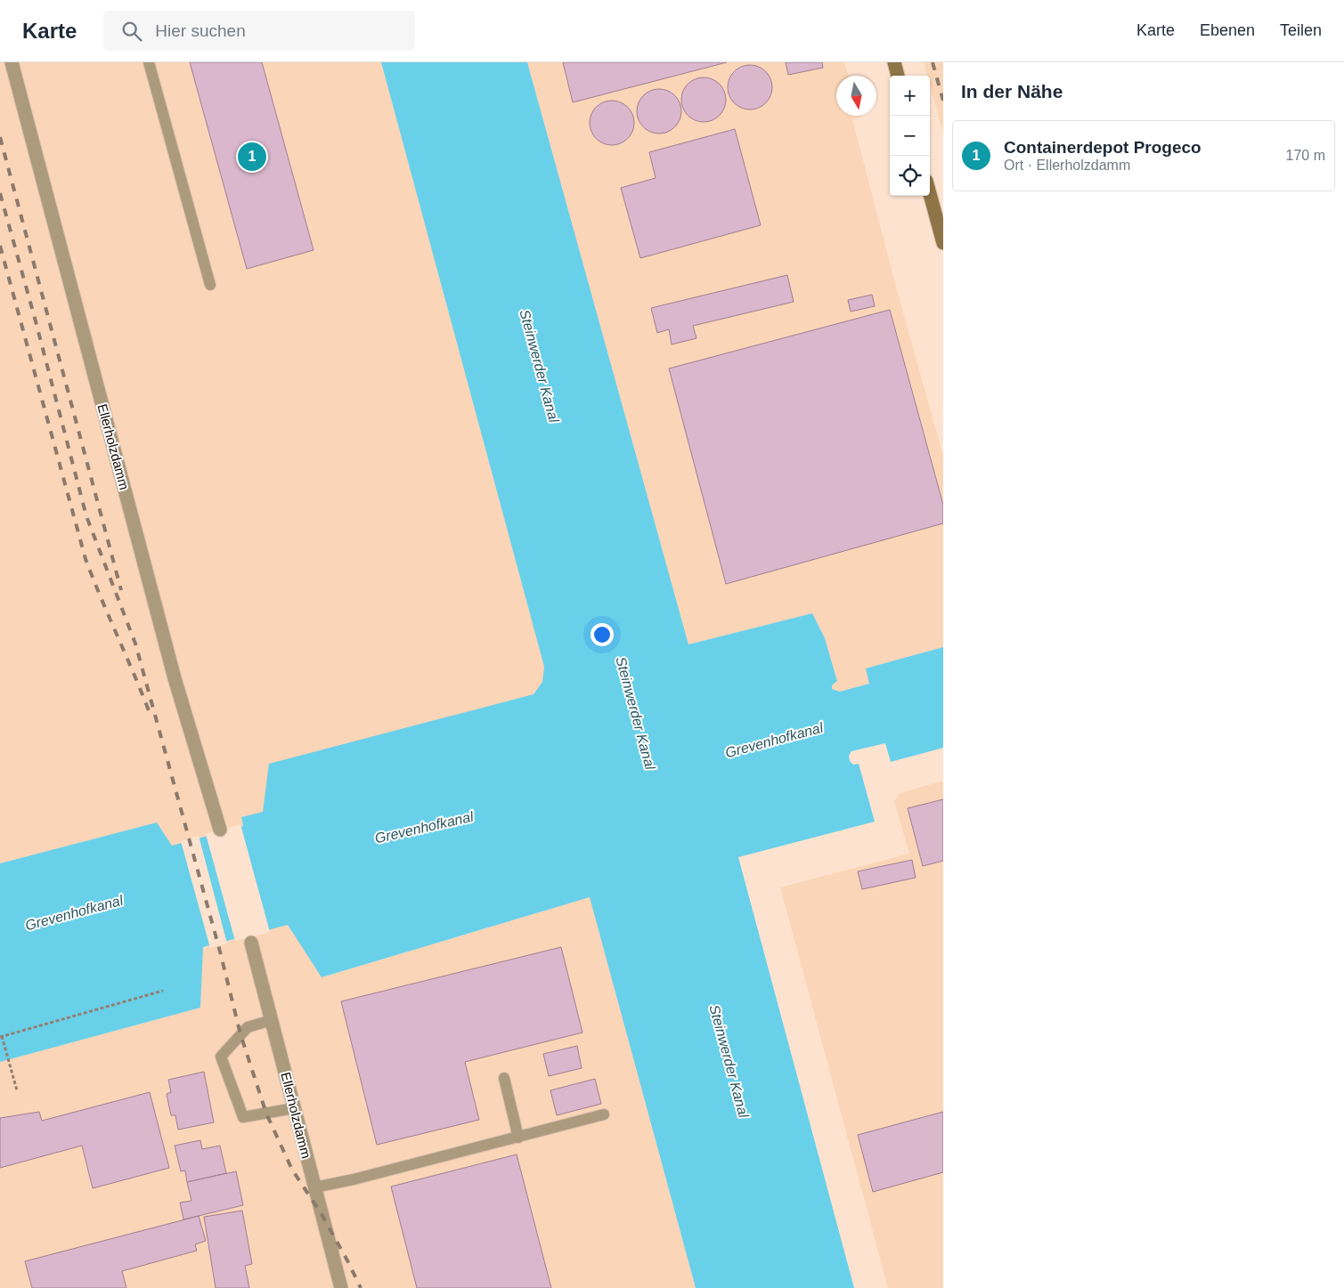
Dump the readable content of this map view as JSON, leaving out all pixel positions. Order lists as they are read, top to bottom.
{
  "streets": {
    "street": ["Ellerholzdamm"]
  },
  "water": ["Steinwerder Kanal", "Grevenhofkanal"],
  "north": "bottom",
  "page": {
    "header": "Karte",
    "search": "Hier suchen",
    "nav": ["Karte", "Ebenen", "Teilen"],
    "heading": "In der Nähe",
    "map_buttons": ["+", "−"],
    "list": [
      {
        "mark": "1",
        "name": "Containerdepot Progeco",
        "note": "Ort · Ellerholzdamm",
        "value": "170 m"
      }
    ],
    "pins": "1"
  }
}
